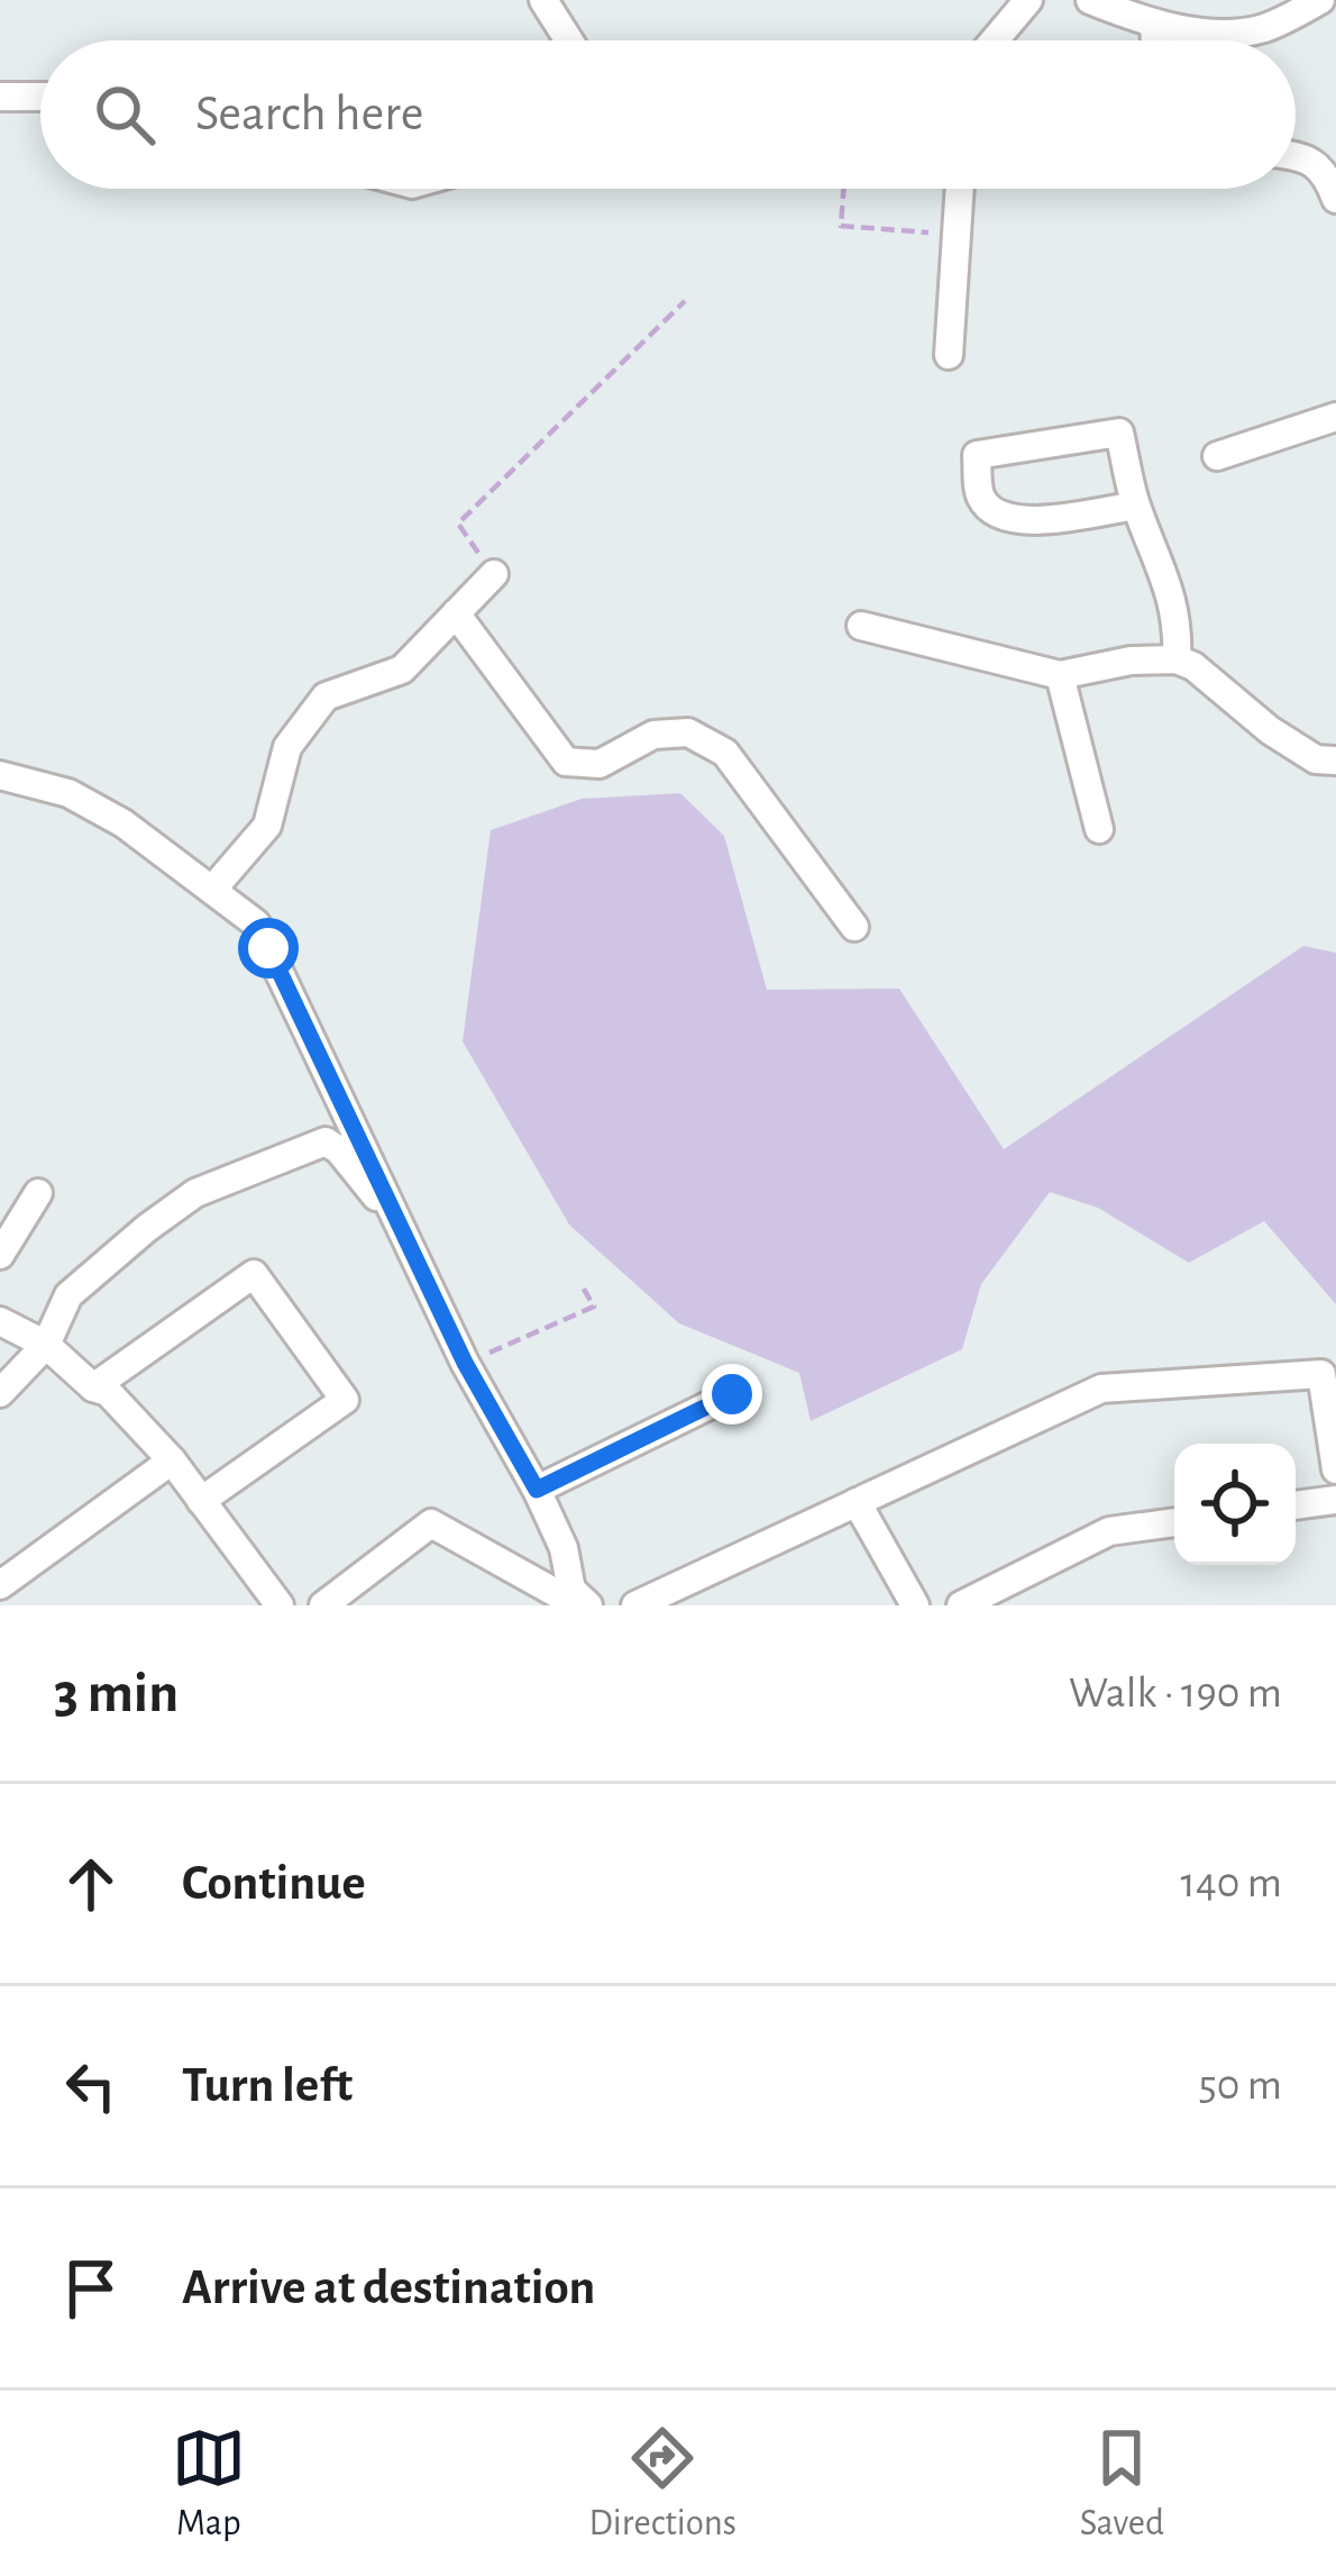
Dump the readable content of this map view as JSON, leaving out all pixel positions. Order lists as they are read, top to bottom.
{
  "page": {
    "search": "Search here",
    "heading": ["3 min", "Walk · 190 m"],
    "list": [
      ["Continue", "140 m"],
      ["Turn left", "50 m"],
      "Arrive at destination"
    ],
    "nav": ["Map", "Directions", "Saved"]
  }
}
